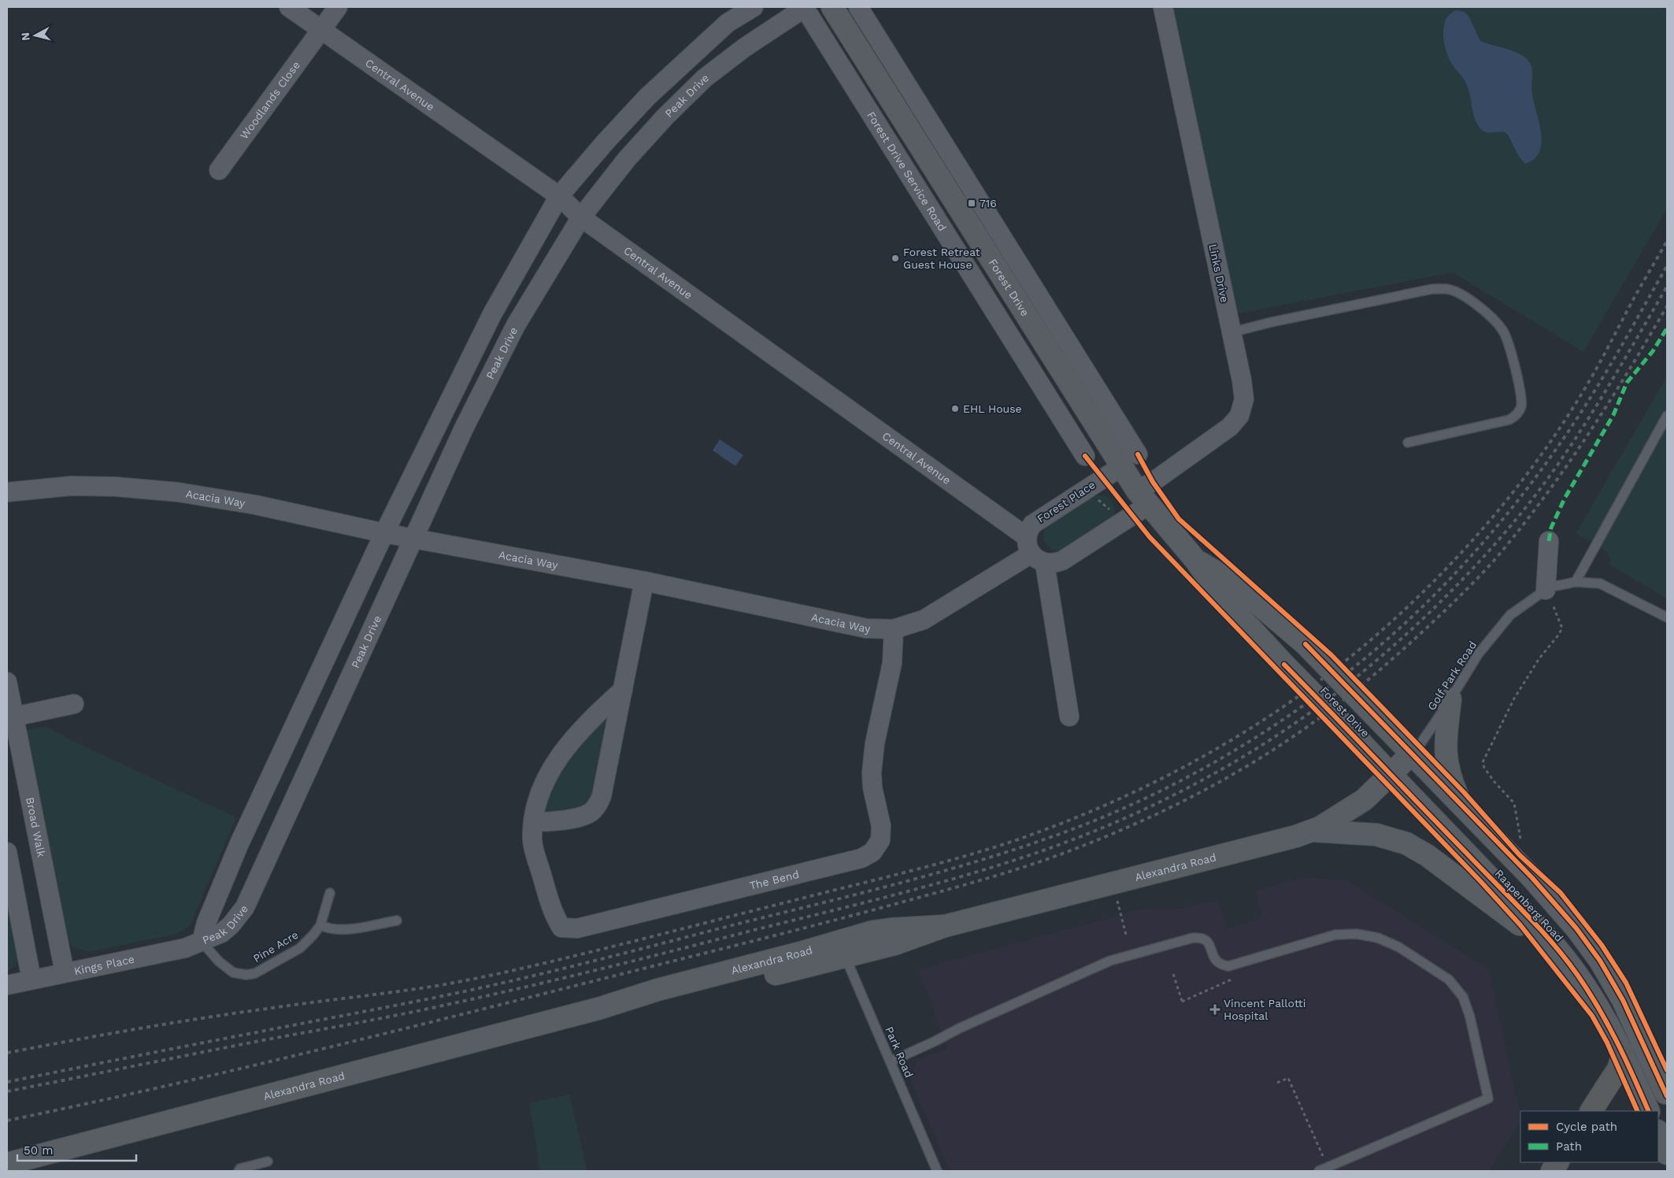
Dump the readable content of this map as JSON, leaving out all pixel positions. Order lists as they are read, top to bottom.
{
  "streets": {
    "main road": ["Forest Drive", "Alexandra Road", "Raapenberg Road"],
    "street": [
      "Central Avenue",
      "Peak Drive",
      "Woodlands Close",
      "Forest Drive Service Road",
      "Links Drive",
      "Acacia Way",
      "Forest Place",
      "Broad Walk",
      "The Bend",
      "Kings Place"
    ],
    "lane": ["Golf Park Road", "Pine Acre", "Park Road"]
  },
  "crossings": [
    ["Central Avenue", "Peak Drive"],
    ["Central Avenue", "Woodlands Close"],
    ["Central Avenue", "Acacia Way"],
    ["Central Avenue", "Forest Place"],
    ["Peak Drive", "Forest Drive Service Road"],
    ["Peak Drive", "Acacia Way"],
    ["Peak Drive", "Pine Acre"],
    ["Peak Drive", "Kings Place"],
    ["Links Drive", "Forest Drive"],
    ["Forest Drive", "Forest Place"],
    ["Forest Drive", "Golf Park Road"],
    ["Forest Drive", "Alexandra Road"],
    ["Forest Drive", "Raapenberg Road"],
    ["Acacia Way", "Forest Place"],
    ["Acacia Way", "The Bend"],
    ["Golf Park Road", "Alexandra Road"],
    ["Golf Park Road", "Raapenberg Road"],
    ["Broad Walk", "Kings Place"],
    ["Alexandra Road", "Raapenberg Road"],
    ["Alexandra Road", "Park Road"],
    ["Pine Acre", "Kings Place"]
  ],
  "places": {
    "transit": ["716"],
    "other": ["Forest Retreat Guest House", "EHL House"],
    "health": ["Vincent Pallotti Hospital"]
  },
  "legend": ["Cycle path", "Path"],
  "scale_bar": "50 m",
  "north": "left"
}
